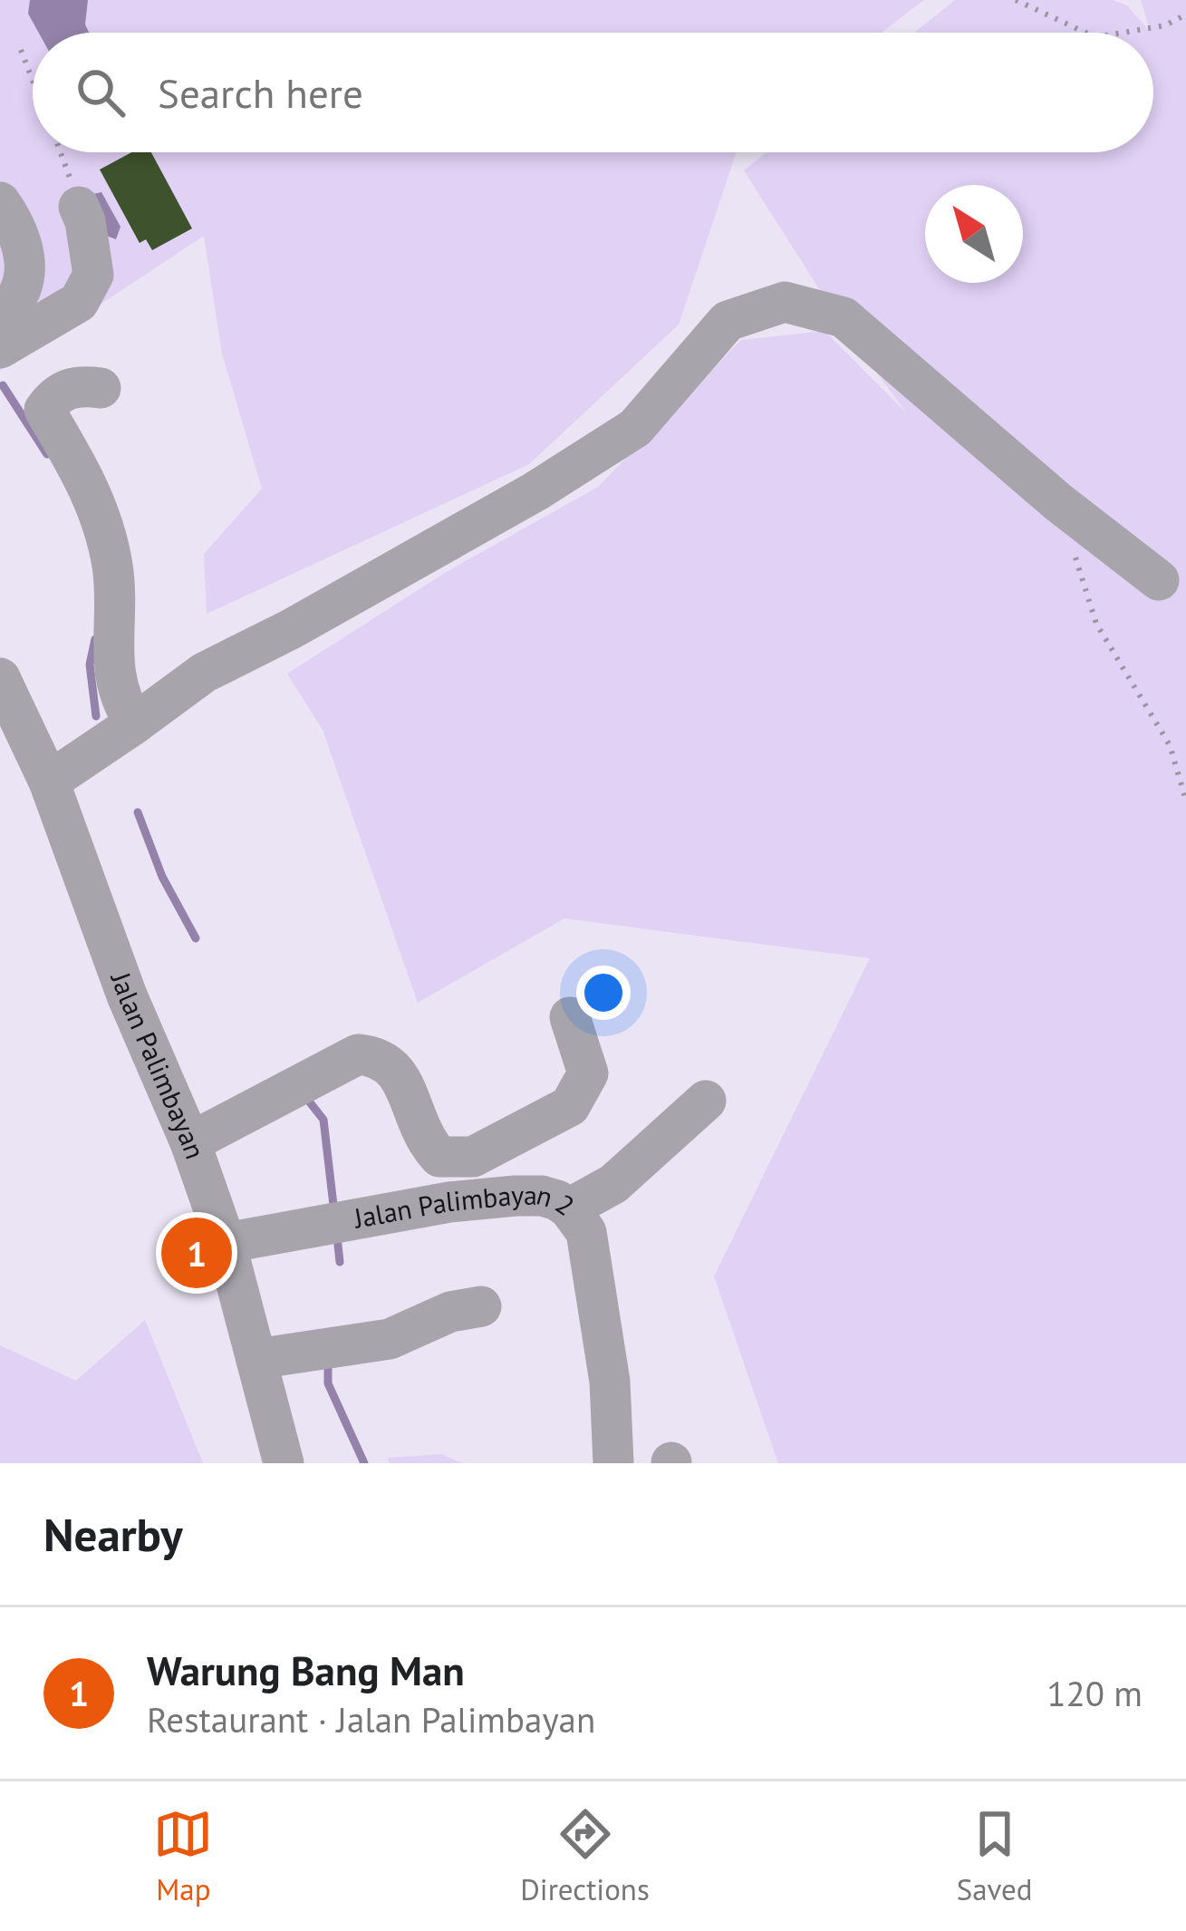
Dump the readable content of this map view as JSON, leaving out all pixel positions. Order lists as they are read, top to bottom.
{
  "streets": {
    "street": ["Jalan Palimbayan", "Jalan Palimbayan 2"]
  },
  "crossings": [
    ["Jalan Palimbayan", "Jalan Palimbayan 2"]
  ],
  "north": "top left",
  "page": {
    "search": "Search here",
    "pins": "1",
    "heading": "Nearby",
    "list": [
      {
        "mark": "1",
        "name": "Warung Bang Man",
        "note": "Restaurant · Jalan Palimbayan",
        "value": "120 m"
      }
    ],
    "nav": ["Map", "Directions", "Saved"]
  }
}
